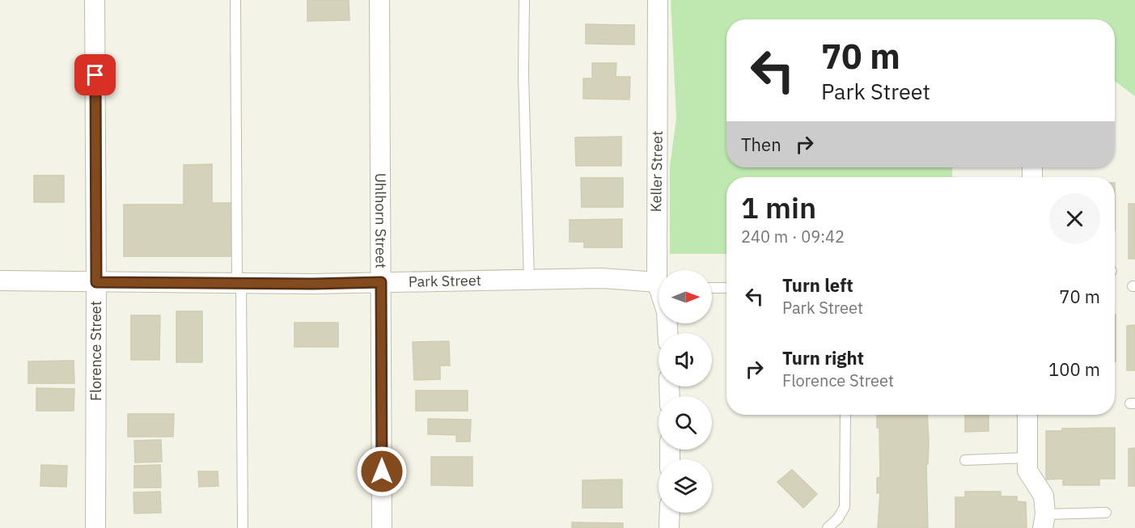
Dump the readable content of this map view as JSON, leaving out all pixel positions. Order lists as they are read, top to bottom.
{
  "streets": {
    "street": [
      "Keller Street",
      "Uhlhorn Street",
      "Park Street",
      "Florence Street"
    ]
  },
  "crossings": [
    ["Uhlhorn Street", "Park Street"],
    ["Park Street", "Florence Street"]
  ],
  "north": "right",
  "page": {
    "turn": ["70 m", "Park Street"],
    "then": "Then",
    "heading": ["1 min", "240 m · 09:42"],
    "list": [
      {
        "name": "Turn left",
        "note": "Park Street",
        "value": "70 m"
      },
      {
        "name": "Turn right",
        "note": "Florence Street",
        "value": "100 m"
      }
    ]
  }
}
